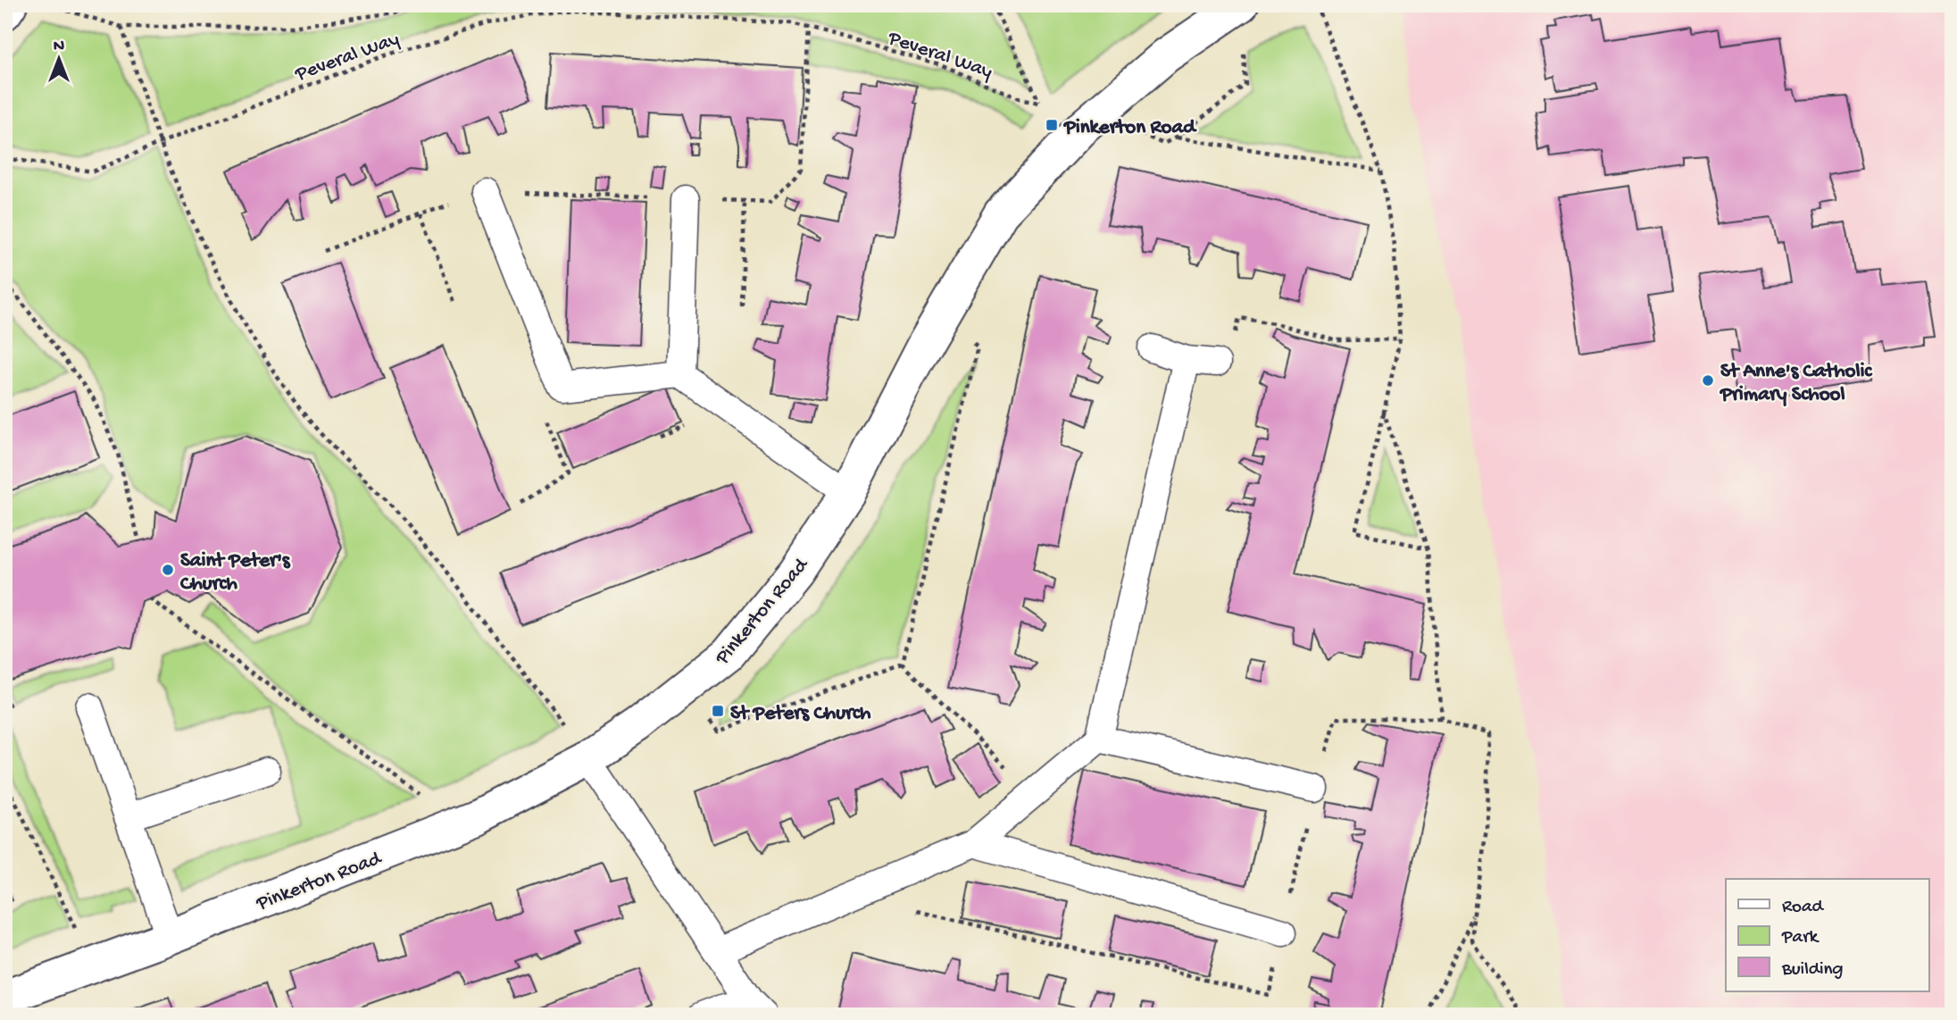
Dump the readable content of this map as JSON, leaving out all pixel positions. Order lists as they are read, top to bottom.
{
  "streets": {
    "street": ["Pinkerton Road"],
    "path": ["Peveral Way"]
  },
  "places": {
    "transit": ["Pinkerton Road", "St Peters Church"],
    "other": ["St Anne's Catholic Primary School", "Saint Peter's Church"]
  },
  "legend": ["Road", "Park", "Building"],
  "north": "top"
}
